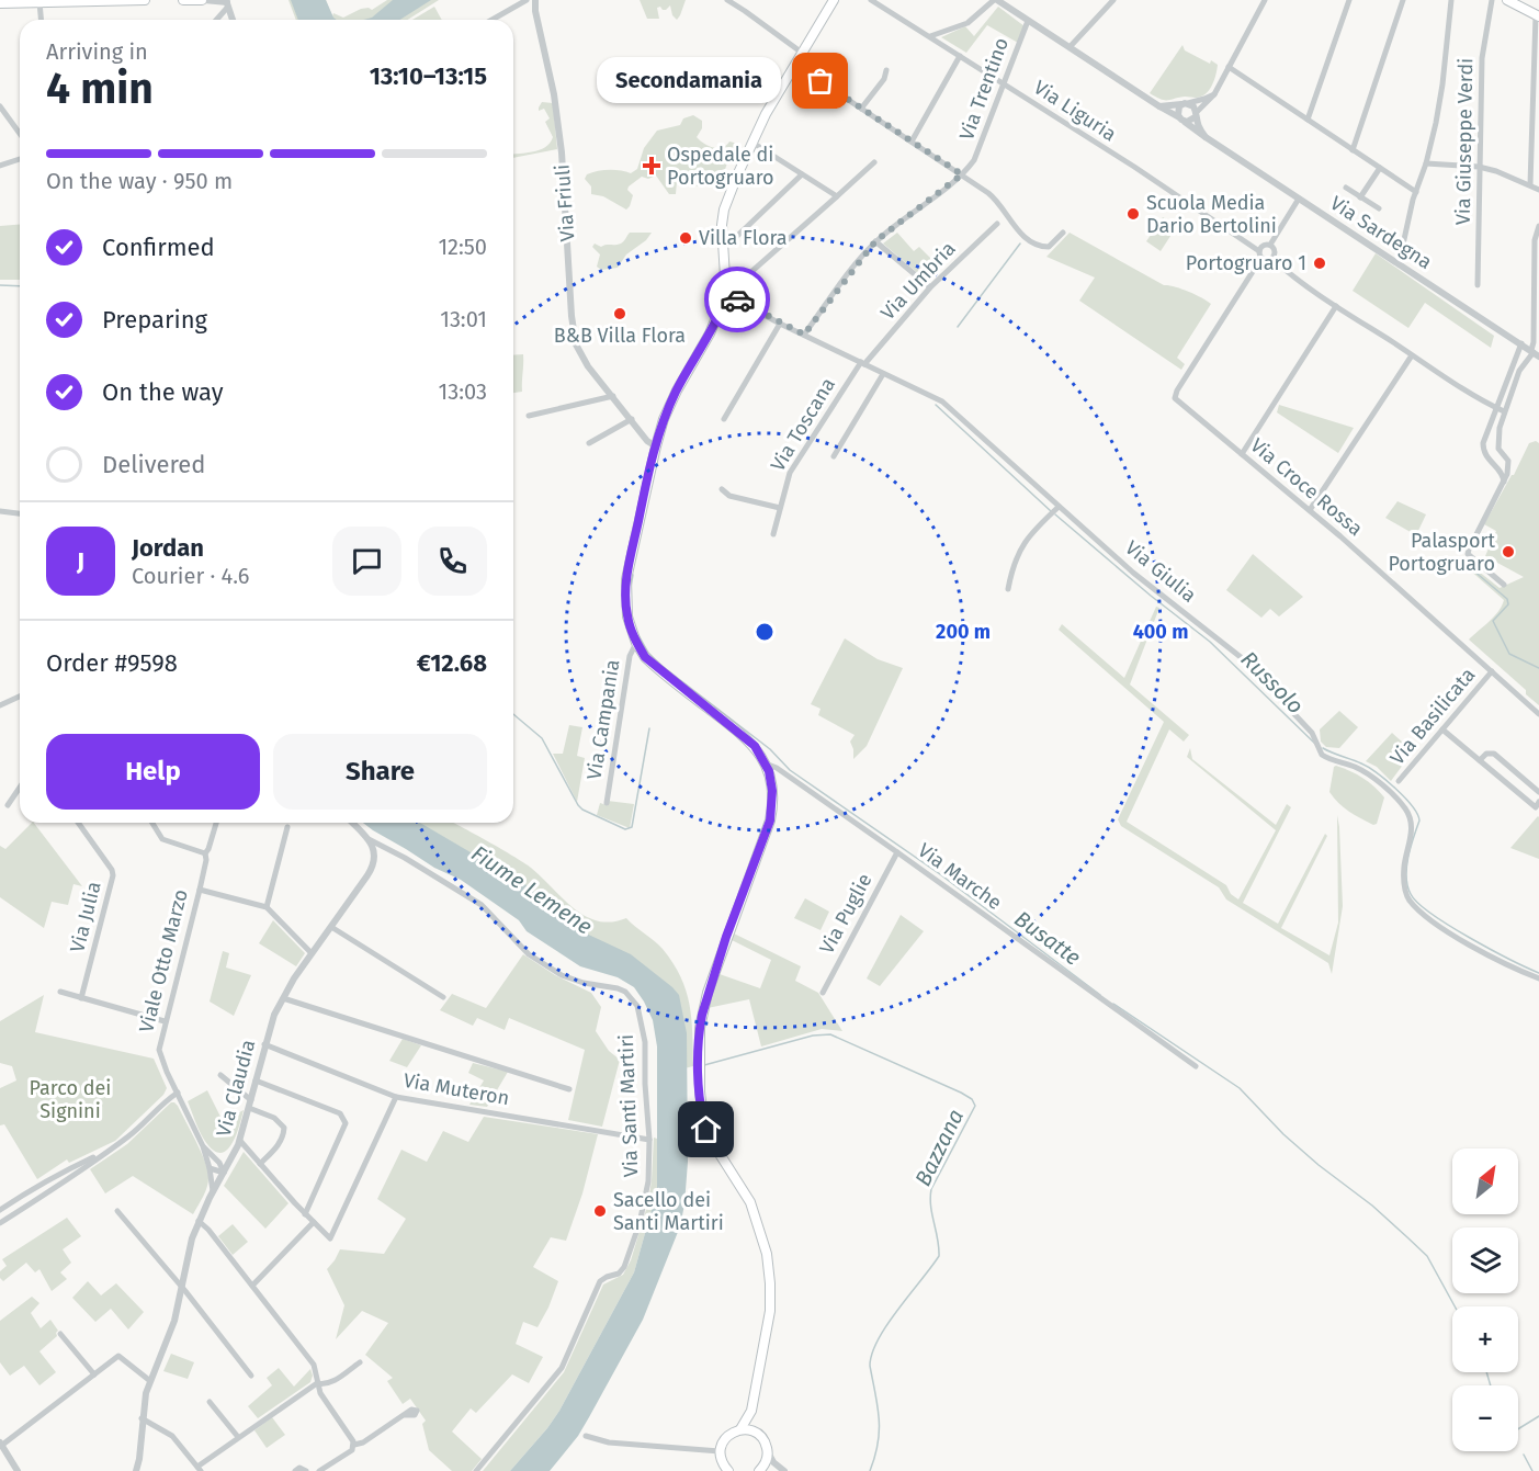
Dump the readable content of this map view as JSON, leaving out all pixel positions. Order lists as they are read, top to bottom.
{
  "streets": {
    "street": [
      "Via Trentino",
      "Via Liguria",
      "Via Giuseppe Verdi",
      "Via Friuli",
      "Via Sardegna",
      "Via Umbria",
      "Via Toscana",
      "Via Croce Rossa",
      "Via Giulia",
      "Via Basilicata",
      "Via Campania",
      "Via Marche",
      "Via Puglie",
      "Via Julia",
      "Viale Otto Marzo",
      "Via Claudia",
      "Via Muteron",
      "Via Santi Martiri"
    ]
  },
  "crossings": [
    ["Via Trentino", "Via Liguria"],
    ["Via Trentino", "Via Sardegna"],
    ["Via Trentino", "Via Giulia"],
    ["Via Liguria", "Via Croce Rossa"],
    ["Via Umbria", "Via Toscana"],
    ["Via Umbria", "Via Giulia"],
    ["Via Toscana", "Via Giulia"],
    ["Via Croce Rossa", "Via Basilicata"],
    ["Via Marche", "Via Puglie"],
    ["Viale Otto Marzo", "Via Claudia"],
    ["Via Claudia", "Via Muteron"],
    ["Via Claudia", "Via Santi Martiri"],
    ["Via Muteron", "Via Santi Martiri"]
  ],
  "water": [
    "Russolo",
    "Fiume Lemene",
    "Busatte",
    "Bazzana"
  ],
  "parks": ["Parco dei Signini"],
  "places": {
    "other": [
      "Secondamania",
      "Scuola Media Dario Bertolini",
      "Villa Flora",
      "Portogruaro 1",
      "B&B Villa Flora",
      "Palasport Portogruaro",
      "Sacello dei Santi Martiri"
    ],
    "health": ["Ospedale di Portogruaro"]
  },
  "north": "top right",
  "page": {
    "heading": ["4 min", "Arriving in", "13:10–13:15"],
    "panel": [
      "Jordan",
      "Courier · 4.6",
      "Order #9598",
      "€12.68"
    ],
    "bubble": "Secondamania",
    "bar": "On the way · 950 m",
    "list": [
      ["Confirmed", "12:50"],
      ["Preparing", "13:01"],
      ["On the way", "13:03"],
      "Delivered"
    ],
    "round": "J",
    "buttons": ["Help", "Share"],
    "map_buttons": ["+", "−"]
  },
  "rings": ["200 m", "400 m"]
}
